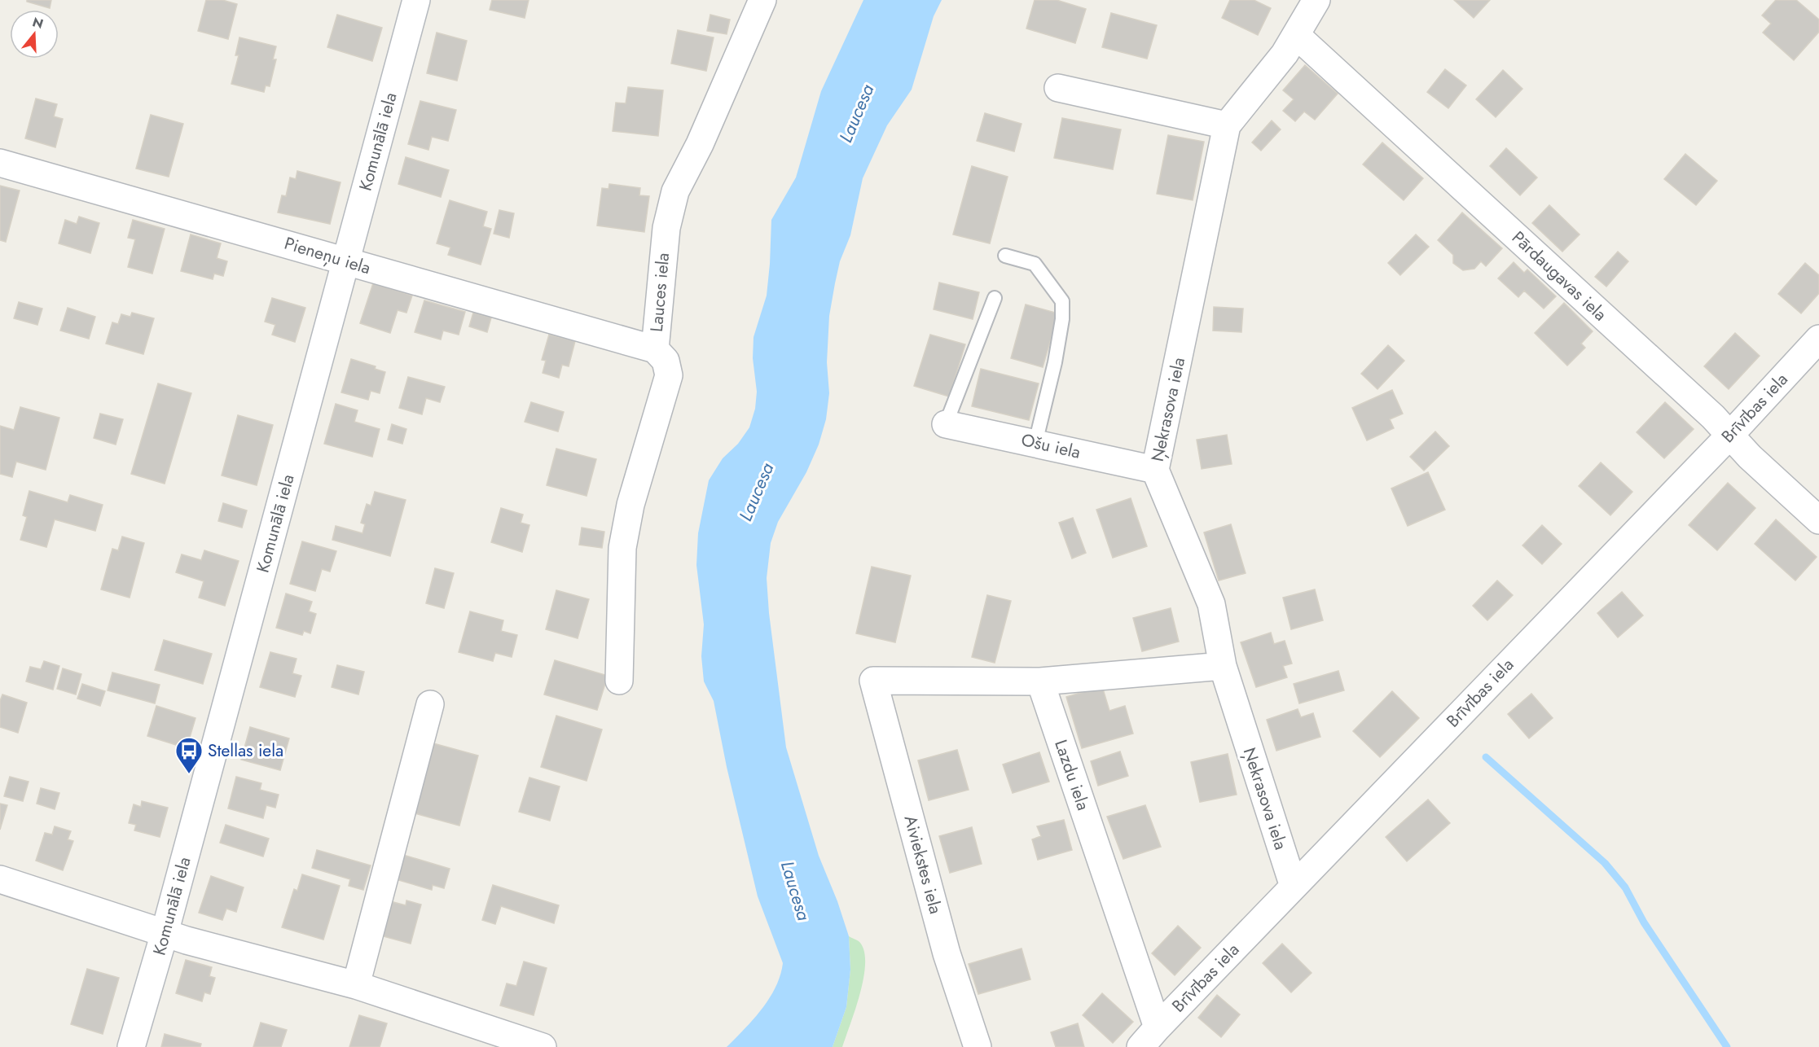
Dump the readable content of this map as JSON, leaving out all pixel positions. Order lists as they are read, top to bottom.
{
  "streets": {
    "street": [
      "Komunālā iela",
      "Pieneņu iela",
      "Pārdaugavas iela",
      "Lauces iela",
      "Brīvības iela",
      "Ņekrasova iela",
      "Ošu iela",
      "Lazdu iela",
      "Aiviekstes iela"
    ]
  },
  "crossings": [
    ["Komunālā iela", "Pieneņu iela"],
    ["Pieneņu iela", "Lauces iela"],
    ["Pārdaugavas iela", "Brīvības iela"],
    ["Pārdaugavas iela", "Ņekrasova iela"],
    ["Brīvības iela", "Ņekrasova iela"],
    ["Brīvības iela", "Lazdu iela"],
    ["Ņekrasova iela", "Ošu iela"],
    ["Lazdu iela", "Aiviekstes iela"]
  ],
  "water": ["Laucesa"],
  "places": {
    "bus stop": ["Stellas iela"]
  },
  "north": "top"
}
